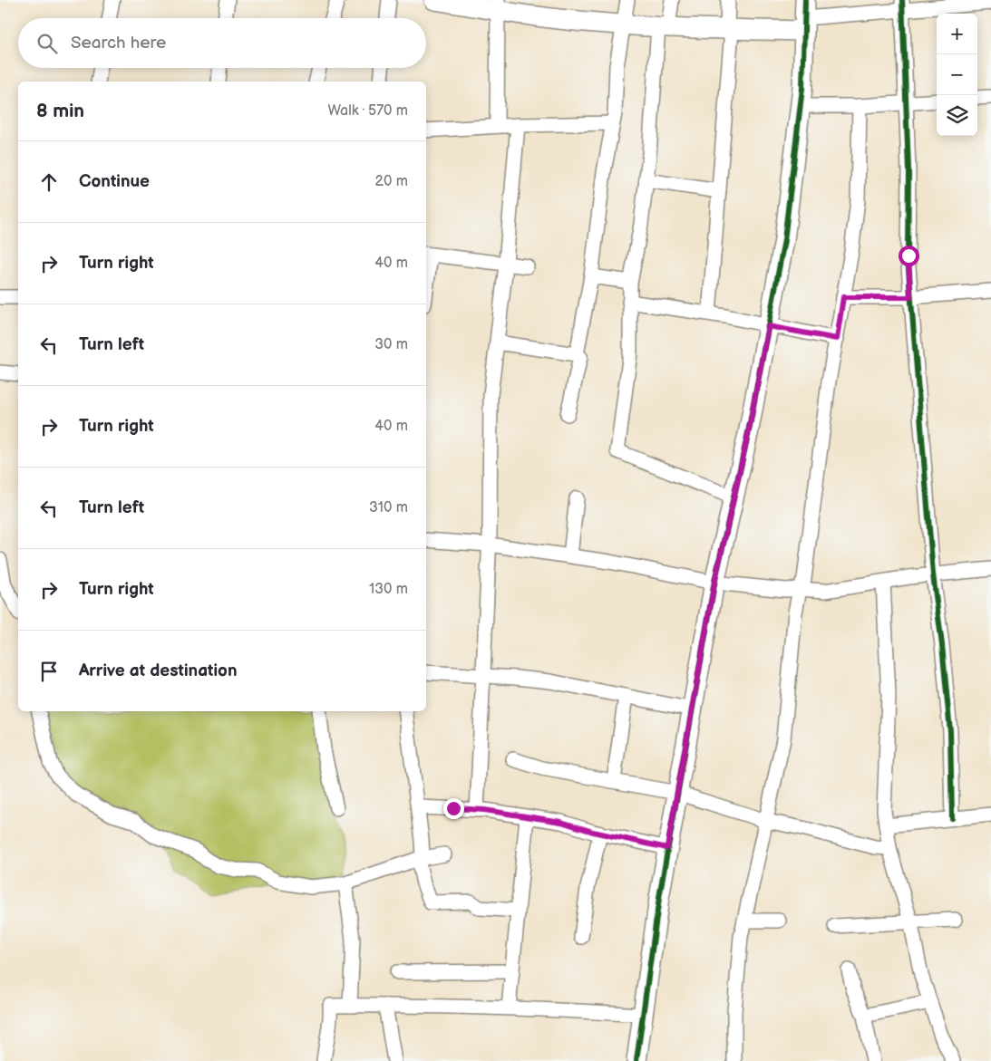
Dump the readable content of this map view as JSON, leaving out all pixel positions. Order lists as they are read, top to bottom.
{
  "page": {
    "map_buttons": ["+", "−"],
    "search": "Search here",
    "heading": ["8 min", "Walk · 570 m"],
    "list": [
      ["Continue", "20 m"],
      ["Turn right", "40 m"],
      ["Turn left", "30 m"],
      ["Turn right", "40 m"],
      ["Turn left", "310 m"],
      ["Turn right", "130 m"],
      "Arrive at destination"
    ]
  }
}
